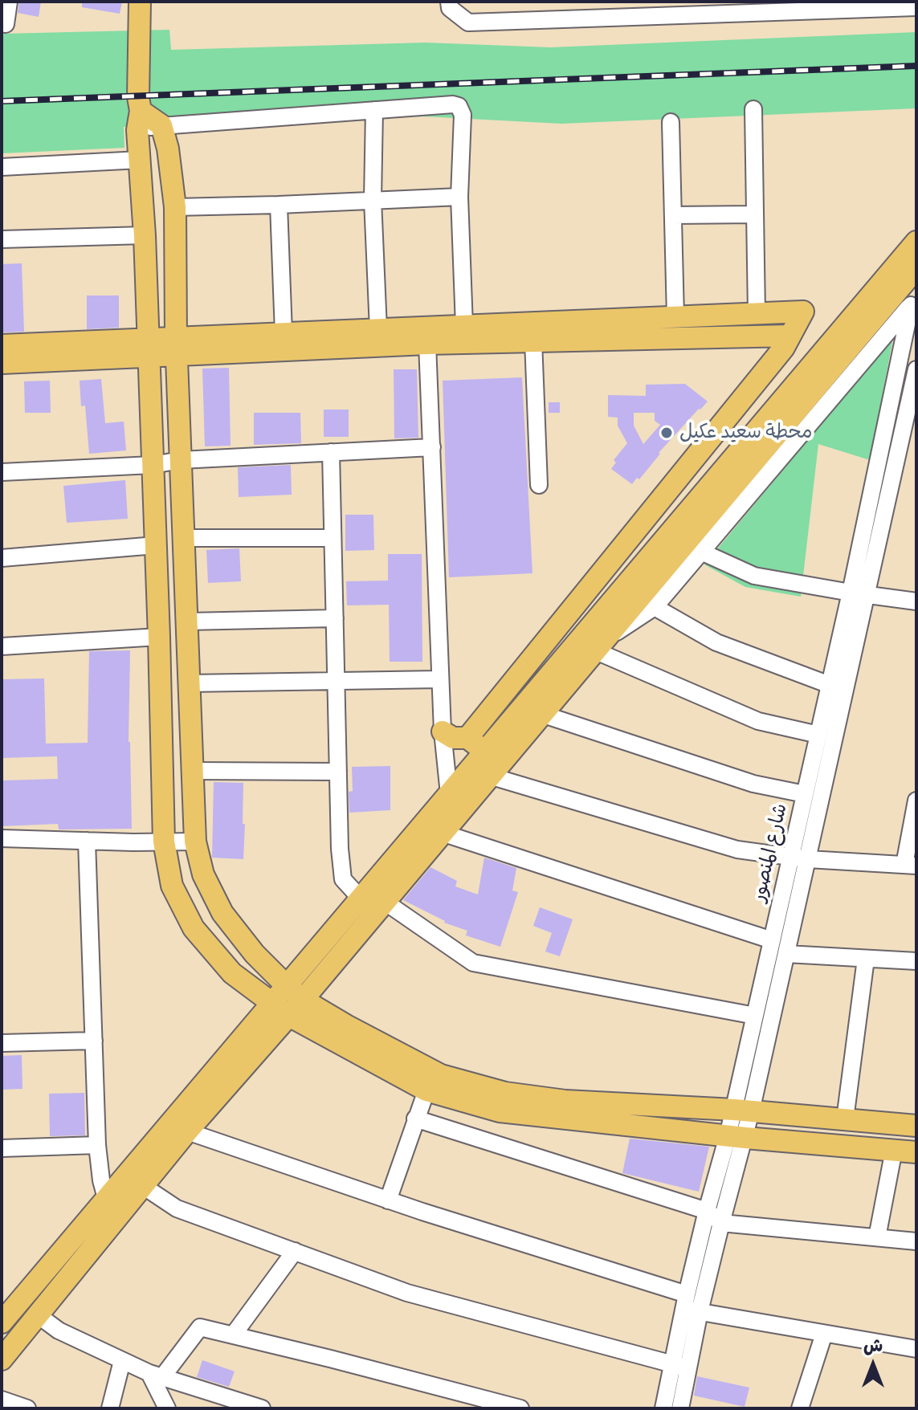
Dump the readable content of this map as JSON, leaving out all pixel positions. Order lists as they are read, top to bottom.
{
  "streets": {
    "street": ["شارع المنصور"]
  },
  "places": ["محطة سعيد عكيل"],
  "north": "top"
}
